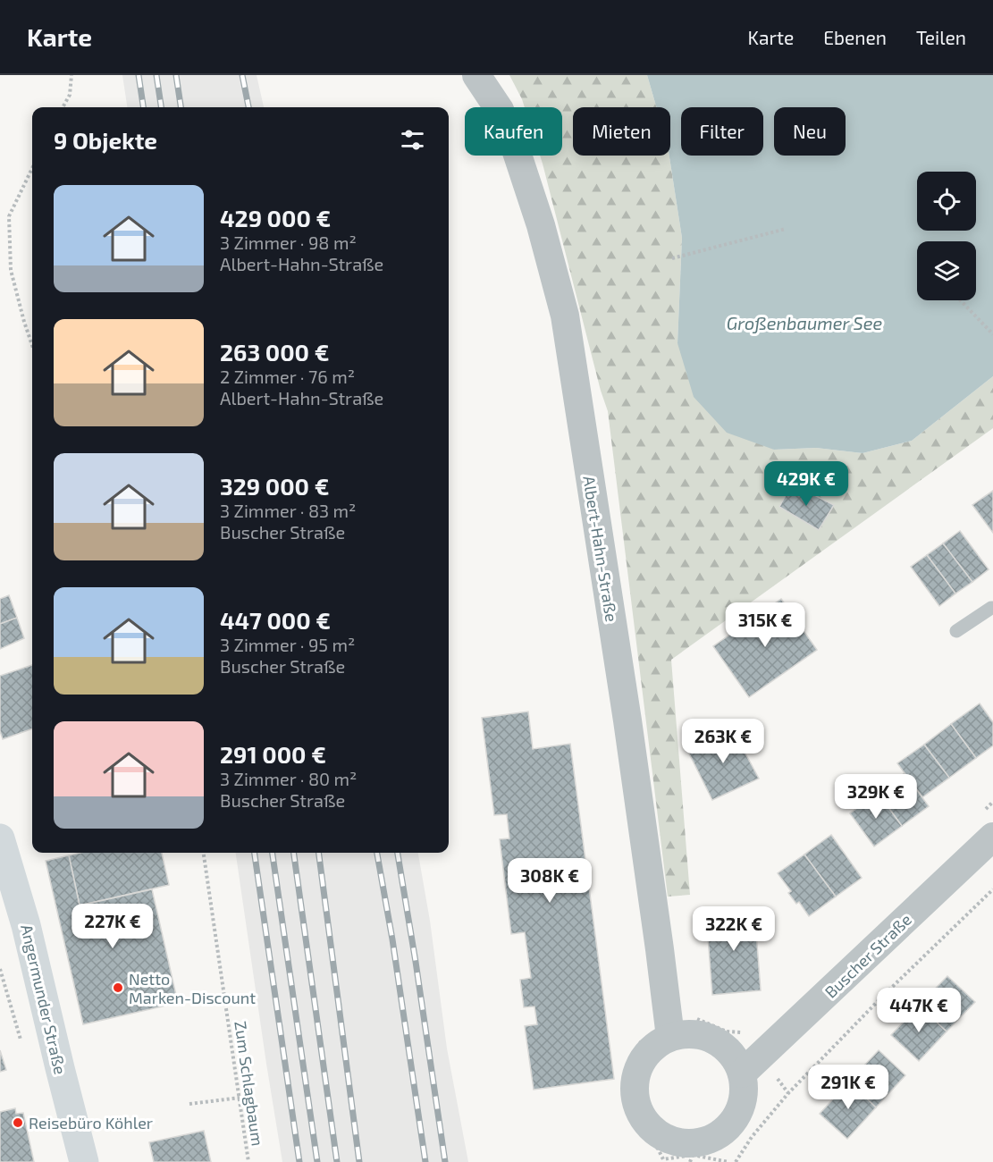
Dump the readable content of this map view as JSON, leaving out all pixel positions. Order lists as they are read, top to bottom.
{
  "streets": {
    "main road": ["Angermunder Straße"],
    "street": ["Albert-Hahn-Straße", "Buscher Straße"],
    "path": ["Zum Schlagbaum"]
  },
  "crossings": [
    ["Albert-Hahn-Straße", "Buscher Straße"]
  ],
  "water": ["Großenbaumer See"],
  "places": ["Netto Marken-Discount", "Reisebüro Köhler"],
  "page": {
    "header": "Karte",
    "nav": ["Karte", "Ebenen", "Teilen"],
    "chip": [
      "Kaufen",
      "Mieten",
      "Filter",
      "Neu"
    ],
    "heading": "9 Objekte",
    "list": [
      {
        "name": "429 000 €",
        "note": "3 Zimmer · 98 m² · Albert-Hahn-Straße"
      },
      {
        "name": "263 000 €",
        "note": "2 Zimmer · 76 m² · Albert-Hahn-Straße"
      },
      {
        "name": "329 000 €",
        "note": "3 Zimmer · 83 m² · Buscher Straße"
      },
      {
        "name": "447 000 €",
        "note": "3 Zimmer · 95 m² · Buscher Straße"
      },
      {
        "name": "291 000 €",
        "note": "3 Zimmer · 80 m² · Buscher Straße"
      }
    ],
    "price": [
      "429K €",
      "315K €",
      "263K €",
      "329K €",
      "308K €",
      "227K €",
      "322K €",
      "447K €",
      "291K €"
    ]
  }
}
